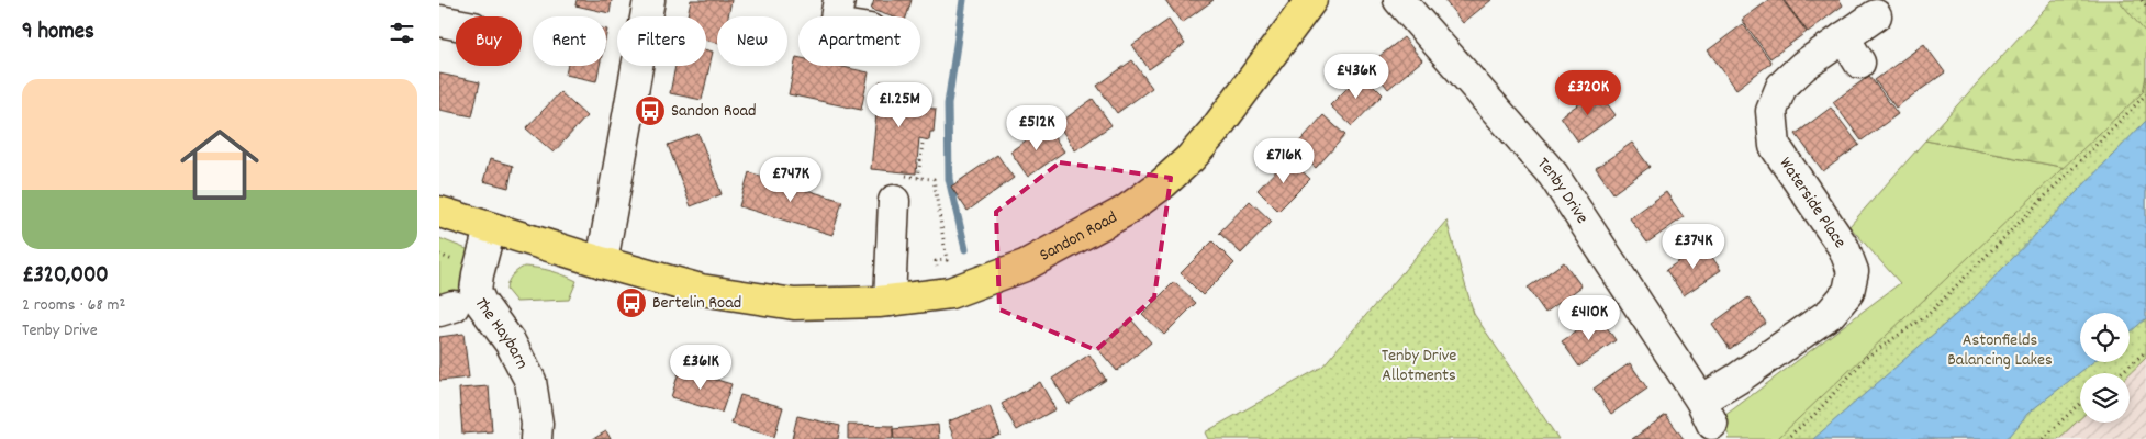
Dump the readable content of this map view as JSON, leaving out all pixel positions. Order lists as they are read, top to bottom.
{
  "streets": {
    "main road": ["Sandon Road"],
    "street": ["Tenby Drive", "Waterside Place", "The Haybarn"]
  },
  "crossings": [
    ["Tenby Drive", "Waterside Place"],
    ["Sandon Road", "The Haybarn"]
  ],
  "parks": ["Astonfields Balancing Lakes", "Tenby Drive Allotments"],
  "places": {
    "bus stop": ["Sandon Road", "Bertelin Road"]
  },
  "page": {
    "heading": "9 homes",
    "chip": [
      "Buy",
      "Rent",
      "Filters",
      "New",
      "Apartment"
    ],
    "price": [
      "£436K",
      "£320K",
      "£1.25M",
      "£512K",
      "£716K",
      "£747K",
      "£374K",
      "£410K",
      "£361K"
    ],
    "list": [
      {
        "name": "£320,000",
        "note": "2 rooms · 68 m² · Tenby Drive"
      }
    ]
  }
}
